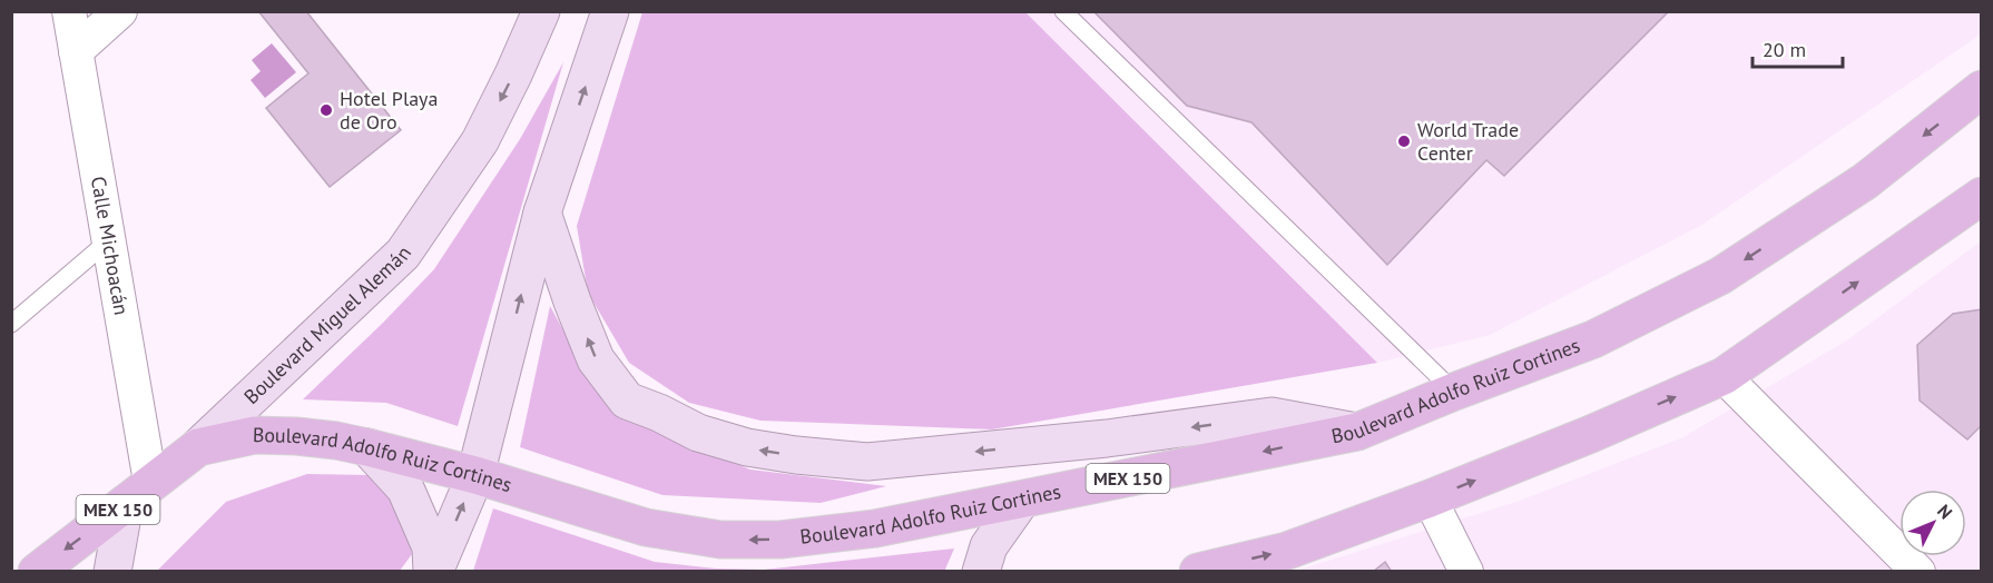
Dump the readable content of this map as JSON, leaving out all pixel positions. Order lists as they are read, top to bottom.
{
  "streets": {
    "main road": ["Boulevard Miguel Alemán", "Boulevard Adolfo Ruiz Cortines", "MEX 150"],
    "street": ["Calle Michoacán"]
  },
  "crossings": [
    ["Calle Michoacán", "Boulevard Miguel Alemán"],
    ["Boulevard Miguel Alemán", "Boulevard Adolfo Ruiz Cortines"]
  ],
  "places": ["Hotel Playa de Oro", "World Trade Center"],
  "scale_bar": "20 m",
  "north": "top right"
}
